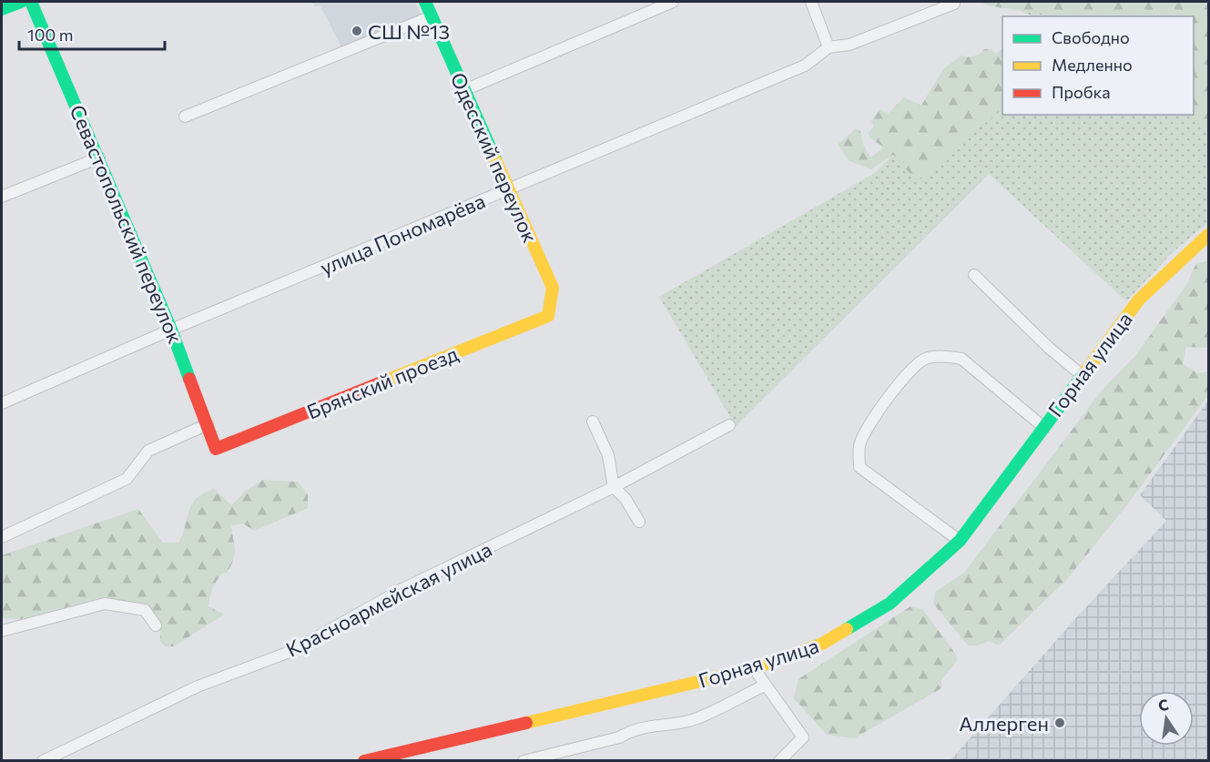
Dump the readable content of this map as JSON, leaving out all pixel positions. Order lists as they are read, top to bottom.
{
  "streets": {
    "street": [
      "Одесский переулок",
      "Севастопольский переулок",
      "улица Пономарёва",
      "Горная улица",
      "Брянский проезд",
      "Красноармейская улица"
    ]
  },
  "crossings": [
    ["Одесский переулок", "улица Пономарёва"],
    ["Одесский переулок", "Брянский проезд"],
    ["Севастопольский переулок", "улица Пономарёва"],
    ["Севастопольский переулок", "Брянский проезд"]
  ],
  "places": ["СШ №13", "Аллерген"],
  "legend": ["Свободно", "Медленно", "Пробка"],
  "scale_bar": "100 m",
  "north": "top"
}
